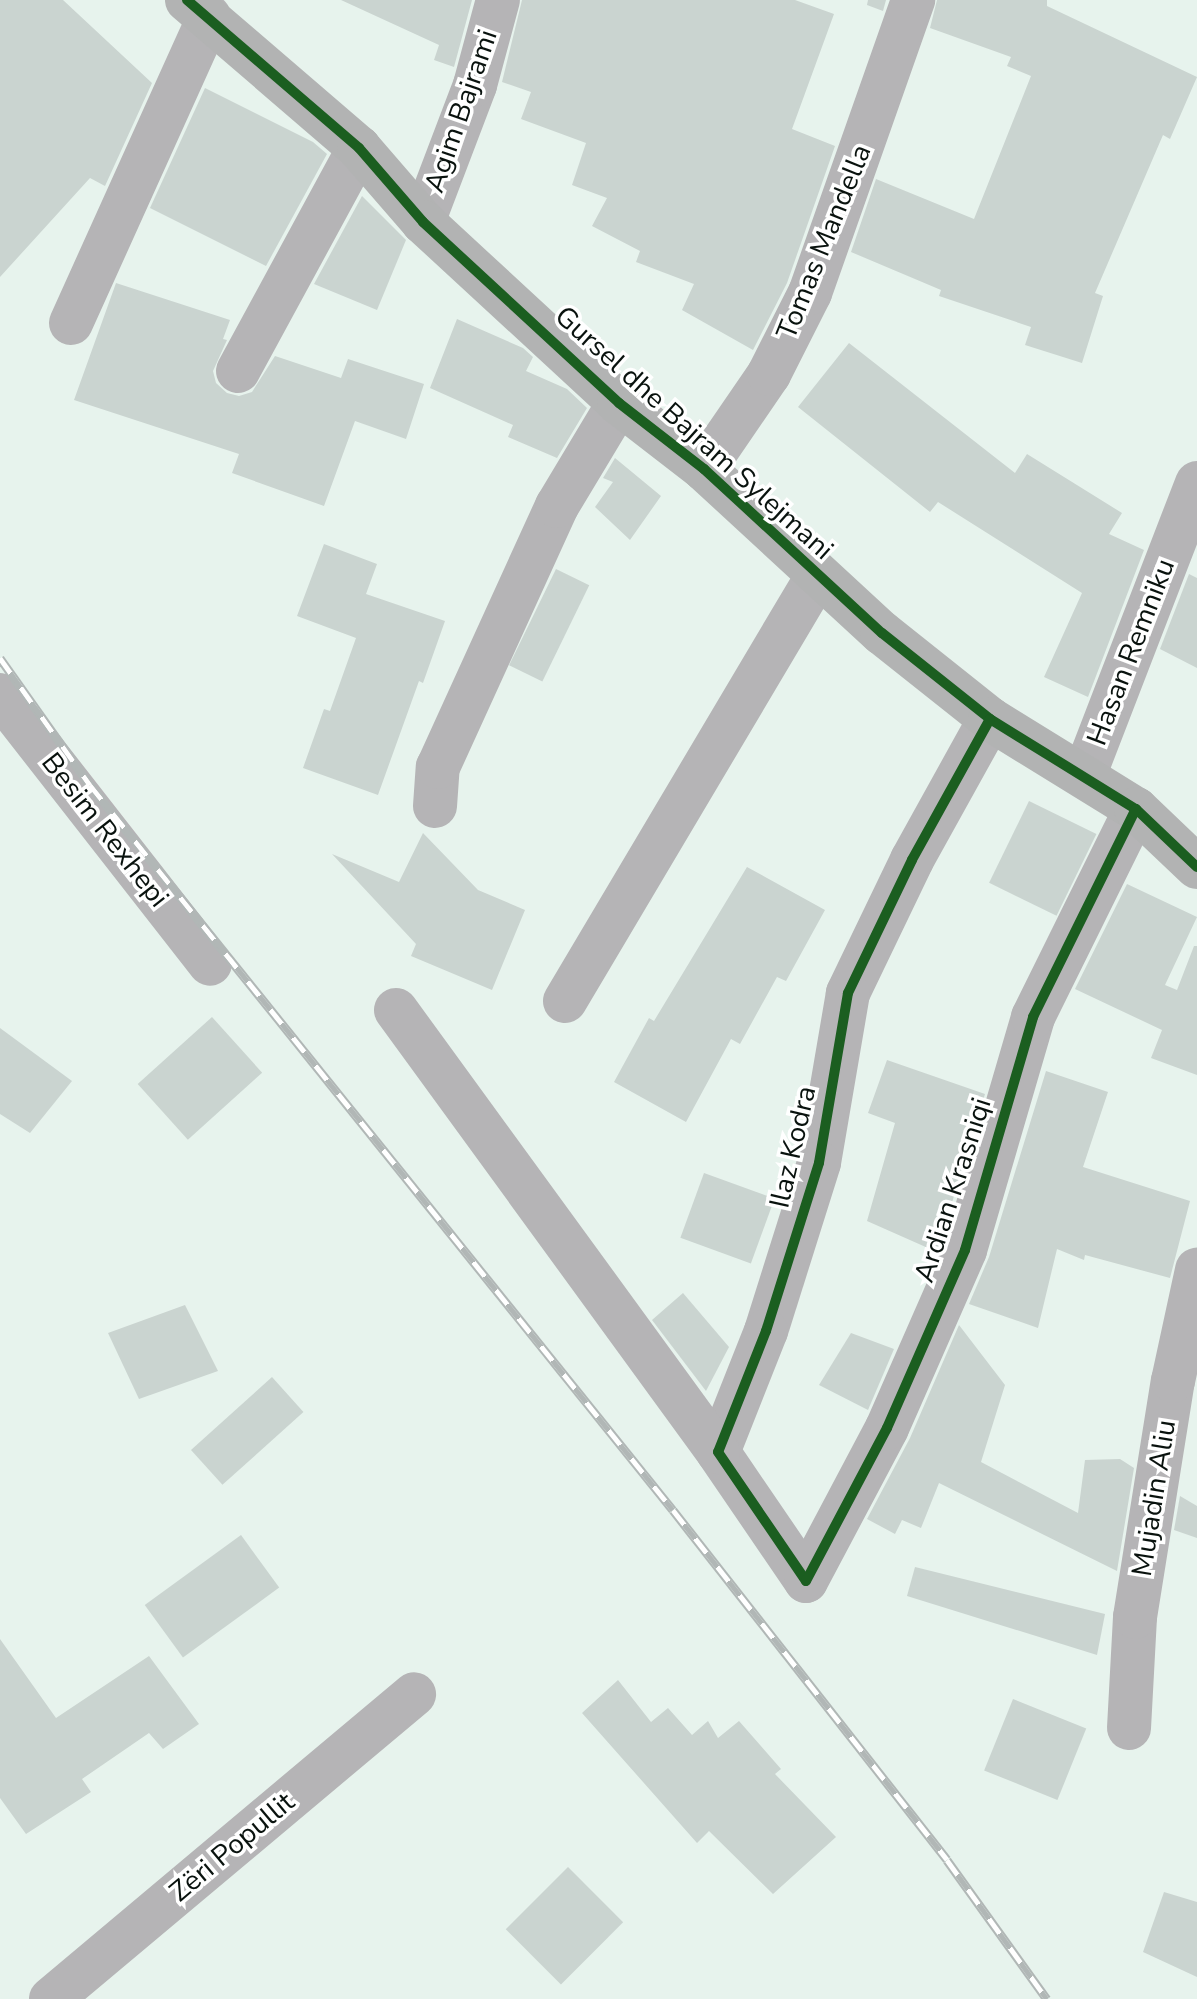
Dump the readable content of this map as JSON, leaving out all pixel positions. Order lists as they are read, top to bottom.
{
  "streets": {
    "street": [
      "Agim Bajrami",
      "Tomas Mandella",
      "Gursel dhe Bajram Sylejmani",
      "Hasan Remniku",
      "Besim Rexhepi",
      "Ilaz Kodra",
      "Ardian Krasniqi",
      "Mujadin Aliu",
      "Zëri Popullit"
    ]
  },
  "crossings": [
    ["Agim Bajrami", "Gursel dhe Bajram Sylejmani"],
    ["Tomas Mandella", "Gursel dhe Bajram Sylejmani"],
    ["Gursel dhe Bajram Sylejmani", "Hasan Remniku"],
    ["Gursel dhe Bajram Sylejmani", "Ilaz Kodra"],
    ["Gursel dhe Bajram Sylejmani", "Ardian Krasniqi"],
    ["Ilaz Kodra", "Ardian Krasniqi"]
  ]
}
